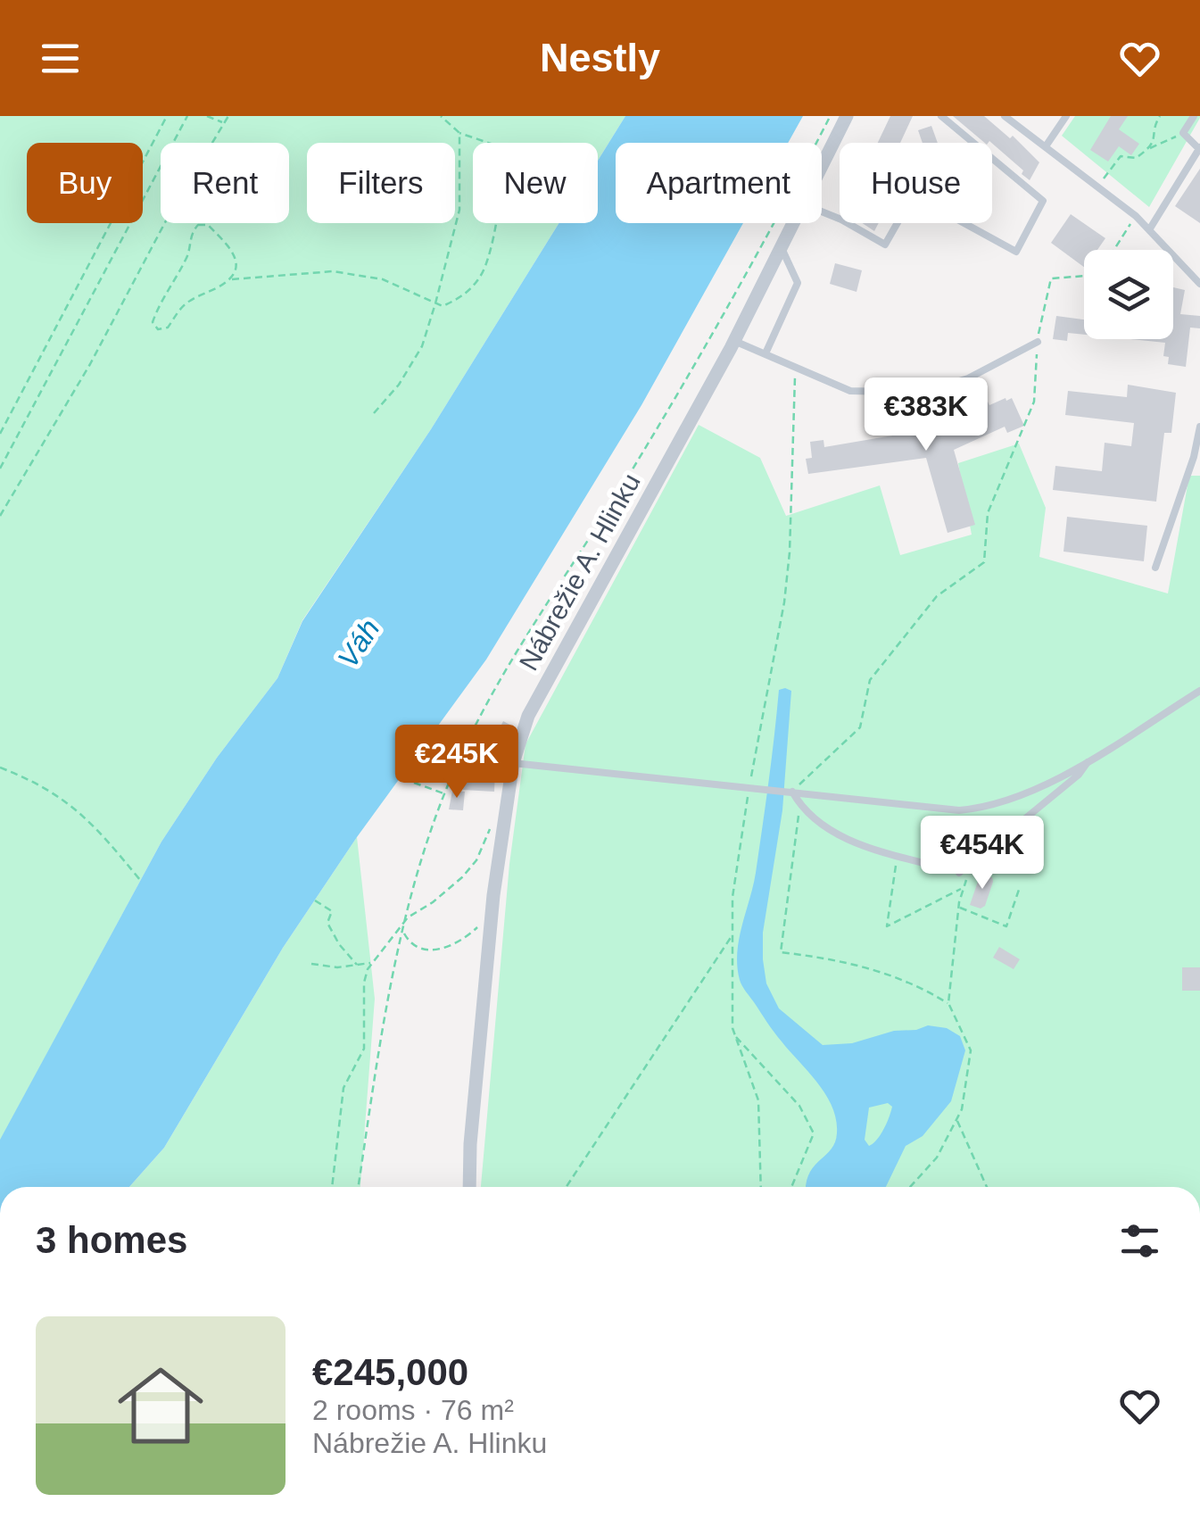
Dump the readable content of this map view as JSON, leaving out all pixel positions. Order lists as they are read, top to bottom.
{
  "streets": {
    "street": ["Nábrežie A. Hlinku"]
  },
  "water": ["Váh"],
  "page": {
    "header": "Nestly",
    "chip": [
      "Buy",
      "Rent",
      "Filters",
      "New",
      "Apartment",
      "House"
    ],
    "price": ["€383K", "€245K", "€454K"],
    "heading": "3 homes",
    "list": [
      {
        "name": "€245,000",
        "note": "2 rooms · 76 m² · Nábrežie A. Hlinku"
      }
    ]
  }
}
